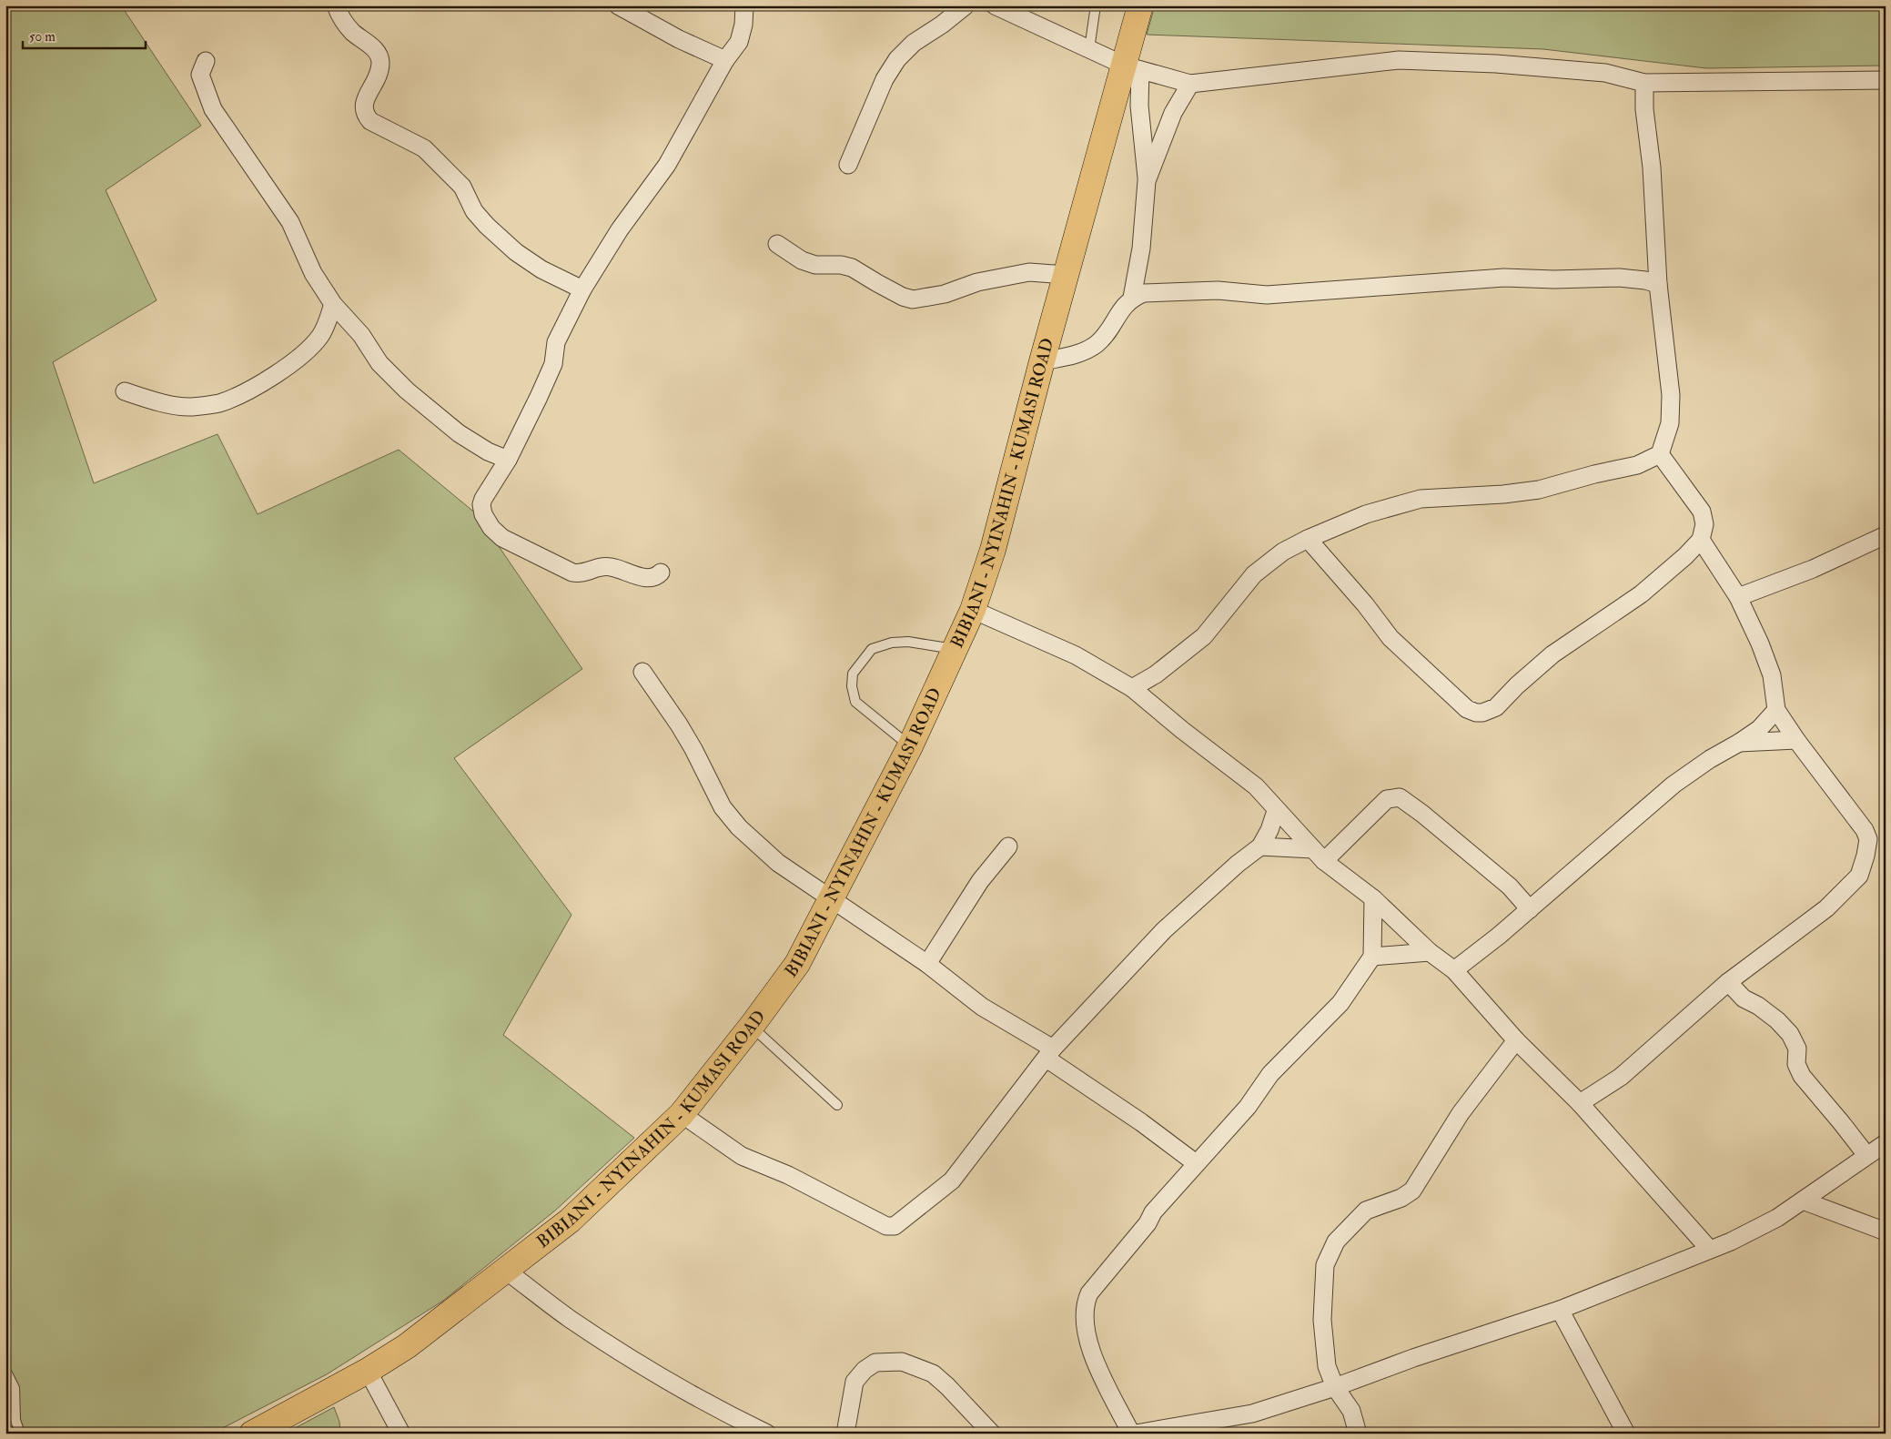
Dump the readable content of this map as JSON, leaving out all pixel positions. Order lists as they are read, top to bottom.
{
  "streets": {
    "main road": ["BIBIANI - NYINAHIN - KUMASI ROAD"]
  },
  "scale_bar": "50 m"
}
